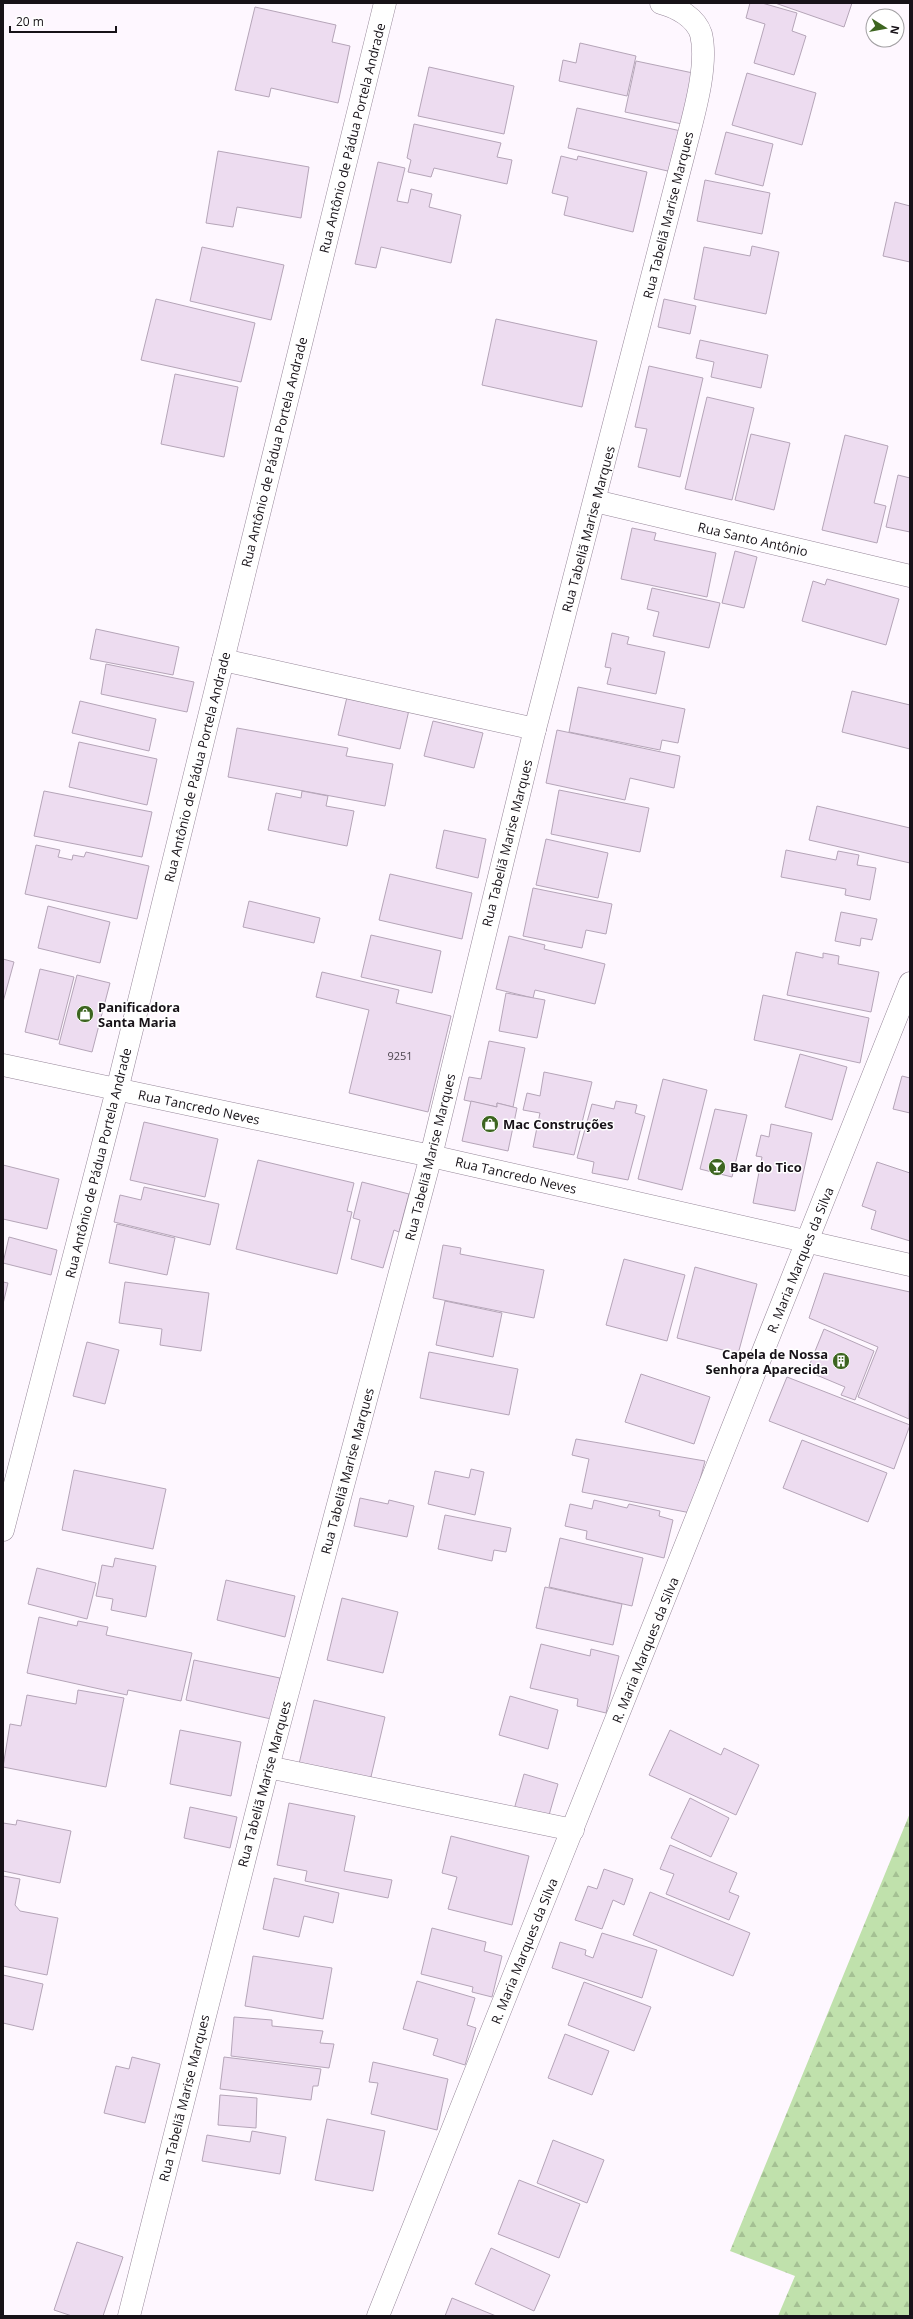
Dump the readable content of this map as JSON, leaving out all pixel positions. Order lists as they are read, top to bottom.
{
  "streets": {
    "street": [
      "Rua Antônio de Pádua Portela Andrade",
      "Rua Tabeliã Marise Marques",
      "Rua Santo Antônio",
      "Rua Tancredo Neves",
      "R. Maria Marques da Silva"
    ]
  },
  "crossings": [
    ["Rua Antônio de Pádua Portela Andrade", "Rua Tancredo Neves"],
    ["Rua Tabeliã Marise Marques", "Rua Santo Antônio"],
    ["Rua Tabeliã Marise Marques", "Rua Tancredo Neves"],
    ["Rua Tancredo Neves", "R. Maria Marques da Silva"]
  ],
  "places": {
    "shop": ["Panificadora Santa Maria", "Mac Construções"],
    "bar": ["Bar do Tico"],
    "building": ["Capela de Nossa Senhora Aparecida"]
  },
  "house_numbers": ["9251"],
  "scale_bar": "20 m",
  "north": "right"
}
